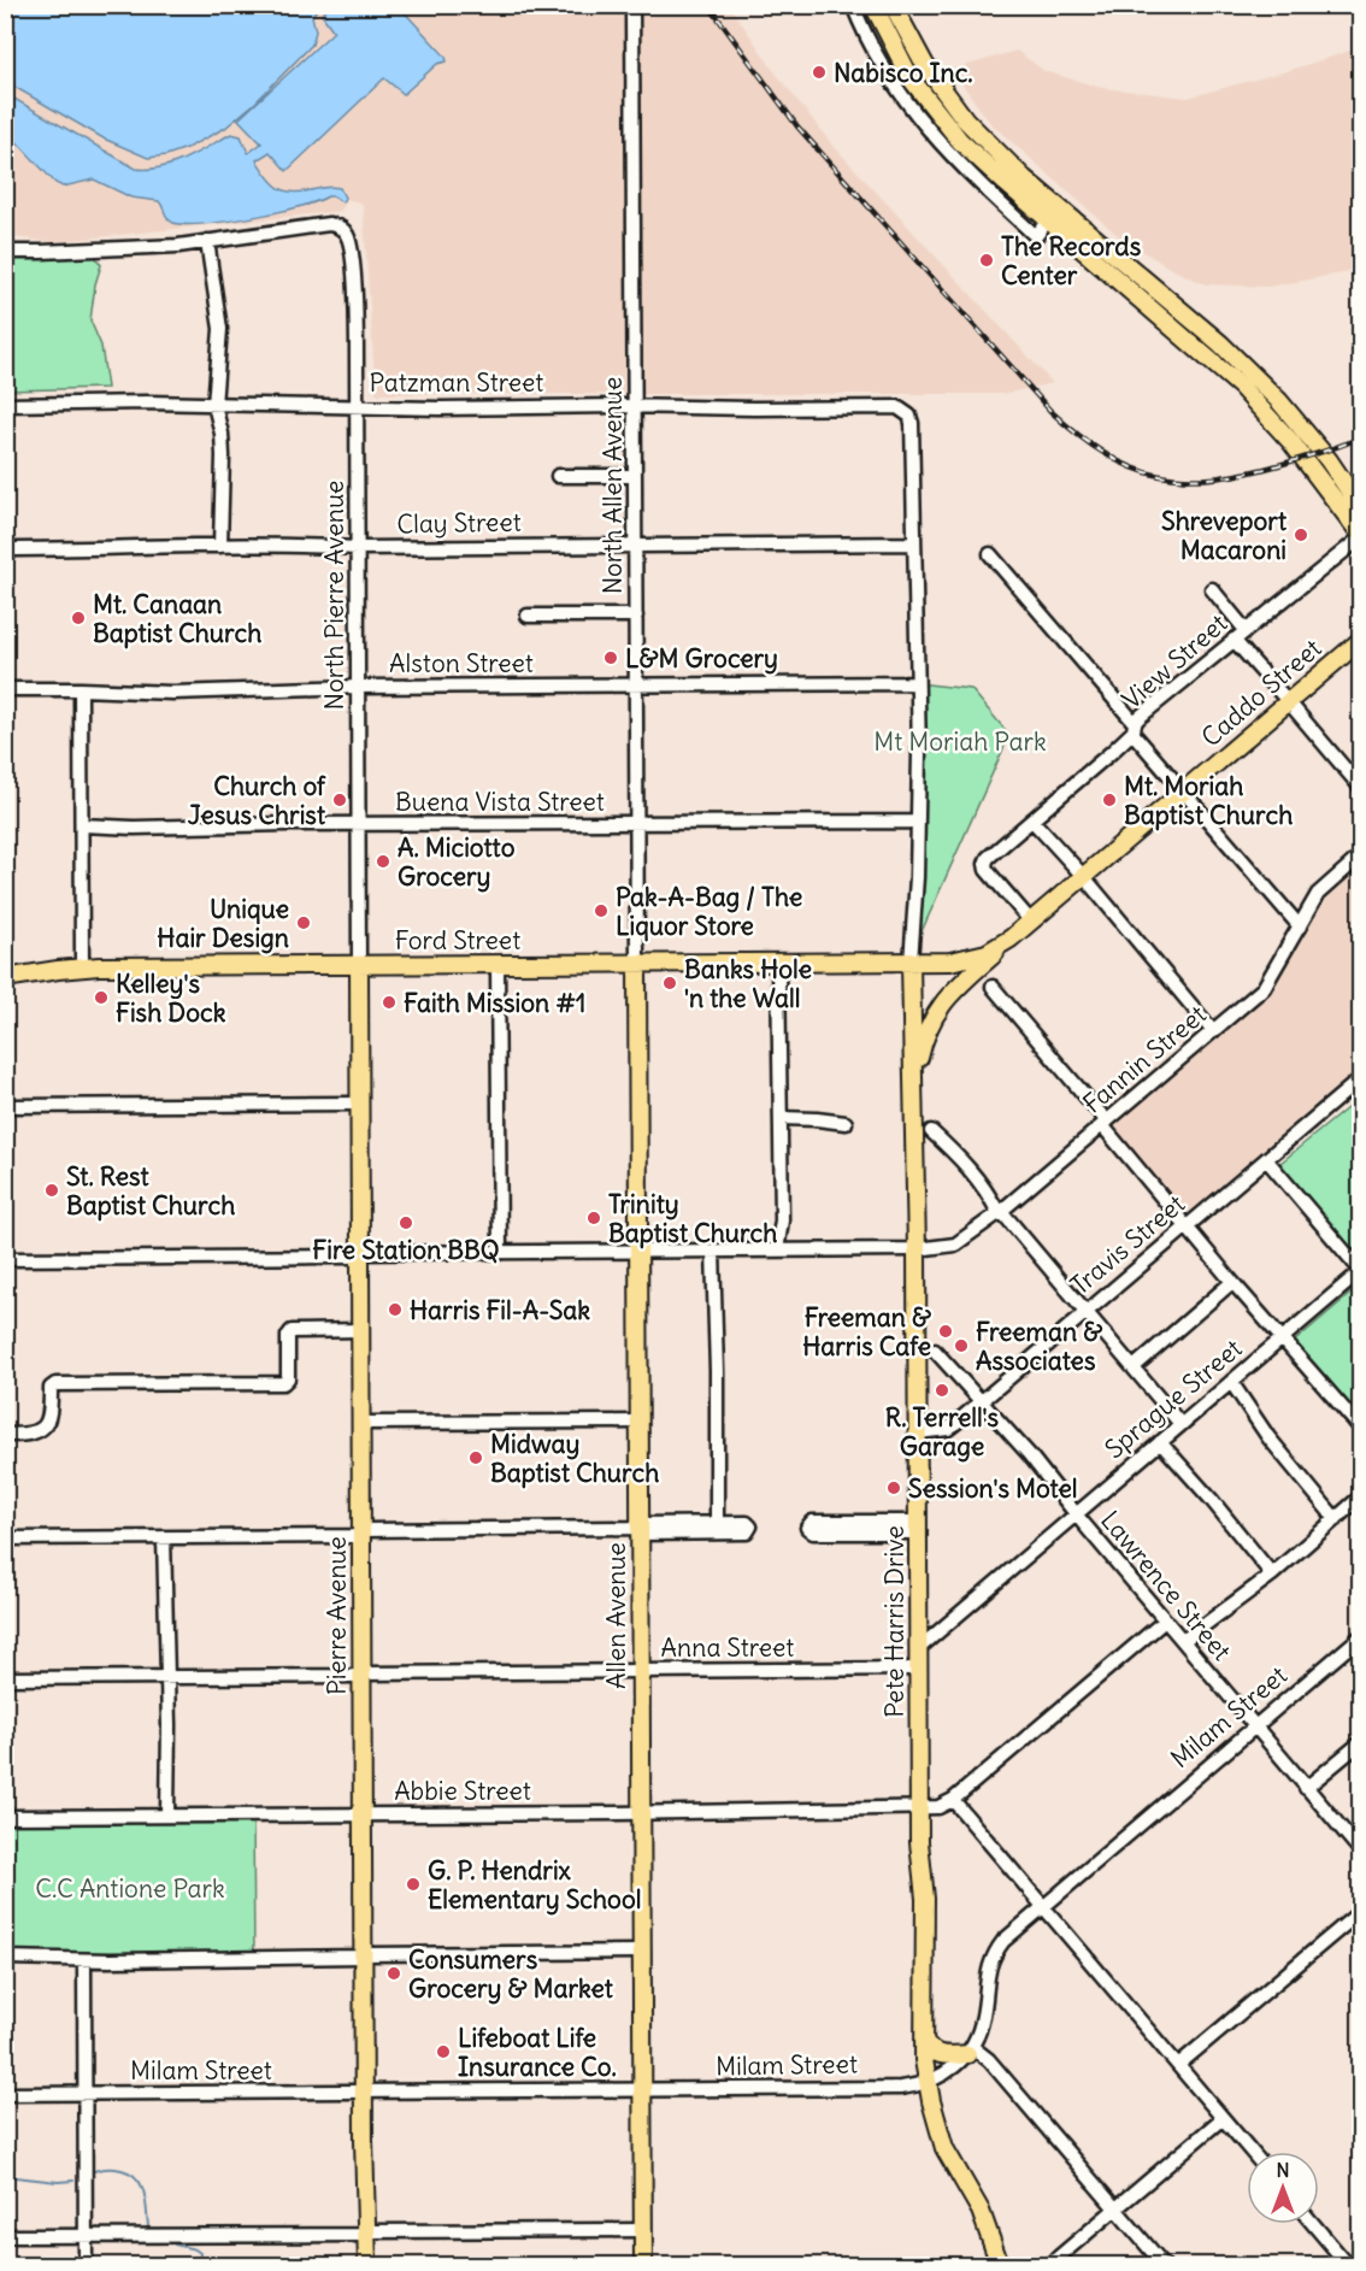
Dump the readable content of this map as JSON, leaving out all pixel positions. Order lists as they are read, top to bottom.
{
  "streets": {
    "main road": [
      "Caddo Street",
      "Ford Street",
      "Pierre Avenue",
      "Allen Avenue",
      "Pete Harris Drive"
    ],
    "street": [
      "Patzman Street",
      "North Allen Avenue",
      "Clay Street",
      "North Pierre Avenue",
      "View Street",
      "Alston Street",
      "Buena Vista Street",
      "Fannin Street",
      "Travis Street",
      "Sprague Street",
      "Lawrence Street",
      "Anna Street",
      "Milam Street",
      "Abbie Street"
    ]
  },
  "crossings": [
    ["Patzman Street", "North Allen Avenue"],
    ["Patzman Street", "Clay Street"],
    ["Patzman Street", "North Pierre Avenue"],
    ["North Allen Avenue", "Clay Street"],
    ["North Allen Avenue", "Alston Street"],
    ["North Allen Avenue", "Buena Vista Street"],
    ["North Allen Avenue", "Ford Street"],
    ["North Allen Avenue", "Allen Avenue"],
    ["Clay Street", "North Pierre Avenue"],
    ["North Pierre Avenue", "Alston Street"],
    ["North Pierre Avenue", "Buena Vista Street"],
    ["North Pierre Avenue", "Ford Street"],
    ["North Pierre Avenue", "Pierre Avenue"],
    ["View Street", "Caddo Street"],
    ["Caddo Street", "Ford Street"],
    ["Caddo Street", "Pete Harris Drive"],
    ["Ford Street", "Pierre Avenue"],
    ["Ford Street", "Allen Avenue"],
    ["Ford Street", "Pete Harris Drive"],
    ["Fannin Street", "Pierre Avenue"],
    ["Fannin Street", "Allen Avenue"],
    ["Fannin Street", "Pete Harris Drive"],
    ["Travis Street", "Lawrence Street"],
    ["Travis Street", "Pete Harris Drive"],
    ["Sprague Street", "Lawrence Street"],
    ["Sprague Street", "Pete Harris Drive"],
    ["Lawrence Street", "Milam Street"],
    ["Pierre Avenue", "Anna Street"],
    ["Pierre Avenue", "Milam Street"],
    ["Pierre Avenue", "Abbie Street"],
    ["Allen Avenue", "Anna Street"],
    ["Allen Avenue", "Milam Street"],
    ["Allen Avenue", "Abbie Street"],
    ["Pete Harris Drive", "Anna Street"],
    ["Pete Harris Drive", "Milam Street"],
    ["Pete Harris Drive", "Abbie Street"]
  ],
  "parks": ["Mt Moriah Park", "C.C Antione Park"],
  "places": [
    "Nabisco Inc.",
    "The Records Center",
    "Shreveport Macaroni",
    "Mt. Canaan Baptist Church",
    "L&M Grocery",
    "Church of Jesus Christ",
    "Mt. Moriah Baptist Church",
    "A. Miciotto Grocery",
    "Pak-A-Bag / The Liquor Store",
    "Unique Hair Design",
    "Banks Hole 'n the Wall",
    "Kelley's Fish Dock",
    "Faith Mission #1",
    "St. Rest Baptist Church",
    "Trinity Baptist Church",
    "Fire Station BBQ",
    "Harris Fil-A-Sak",
    "Freeman & Harris Cafe",
    "Freeman & Associates",
    "R. Terrell's Garage",
    "Midway Baptist Church",
    "Session's Motel",
    "G. P. Hendrix Elementary School",
    "Consumers Grocery & Market",
    "Lifeboat Life Insurance Co."
  ],
  "north": "top"
}
